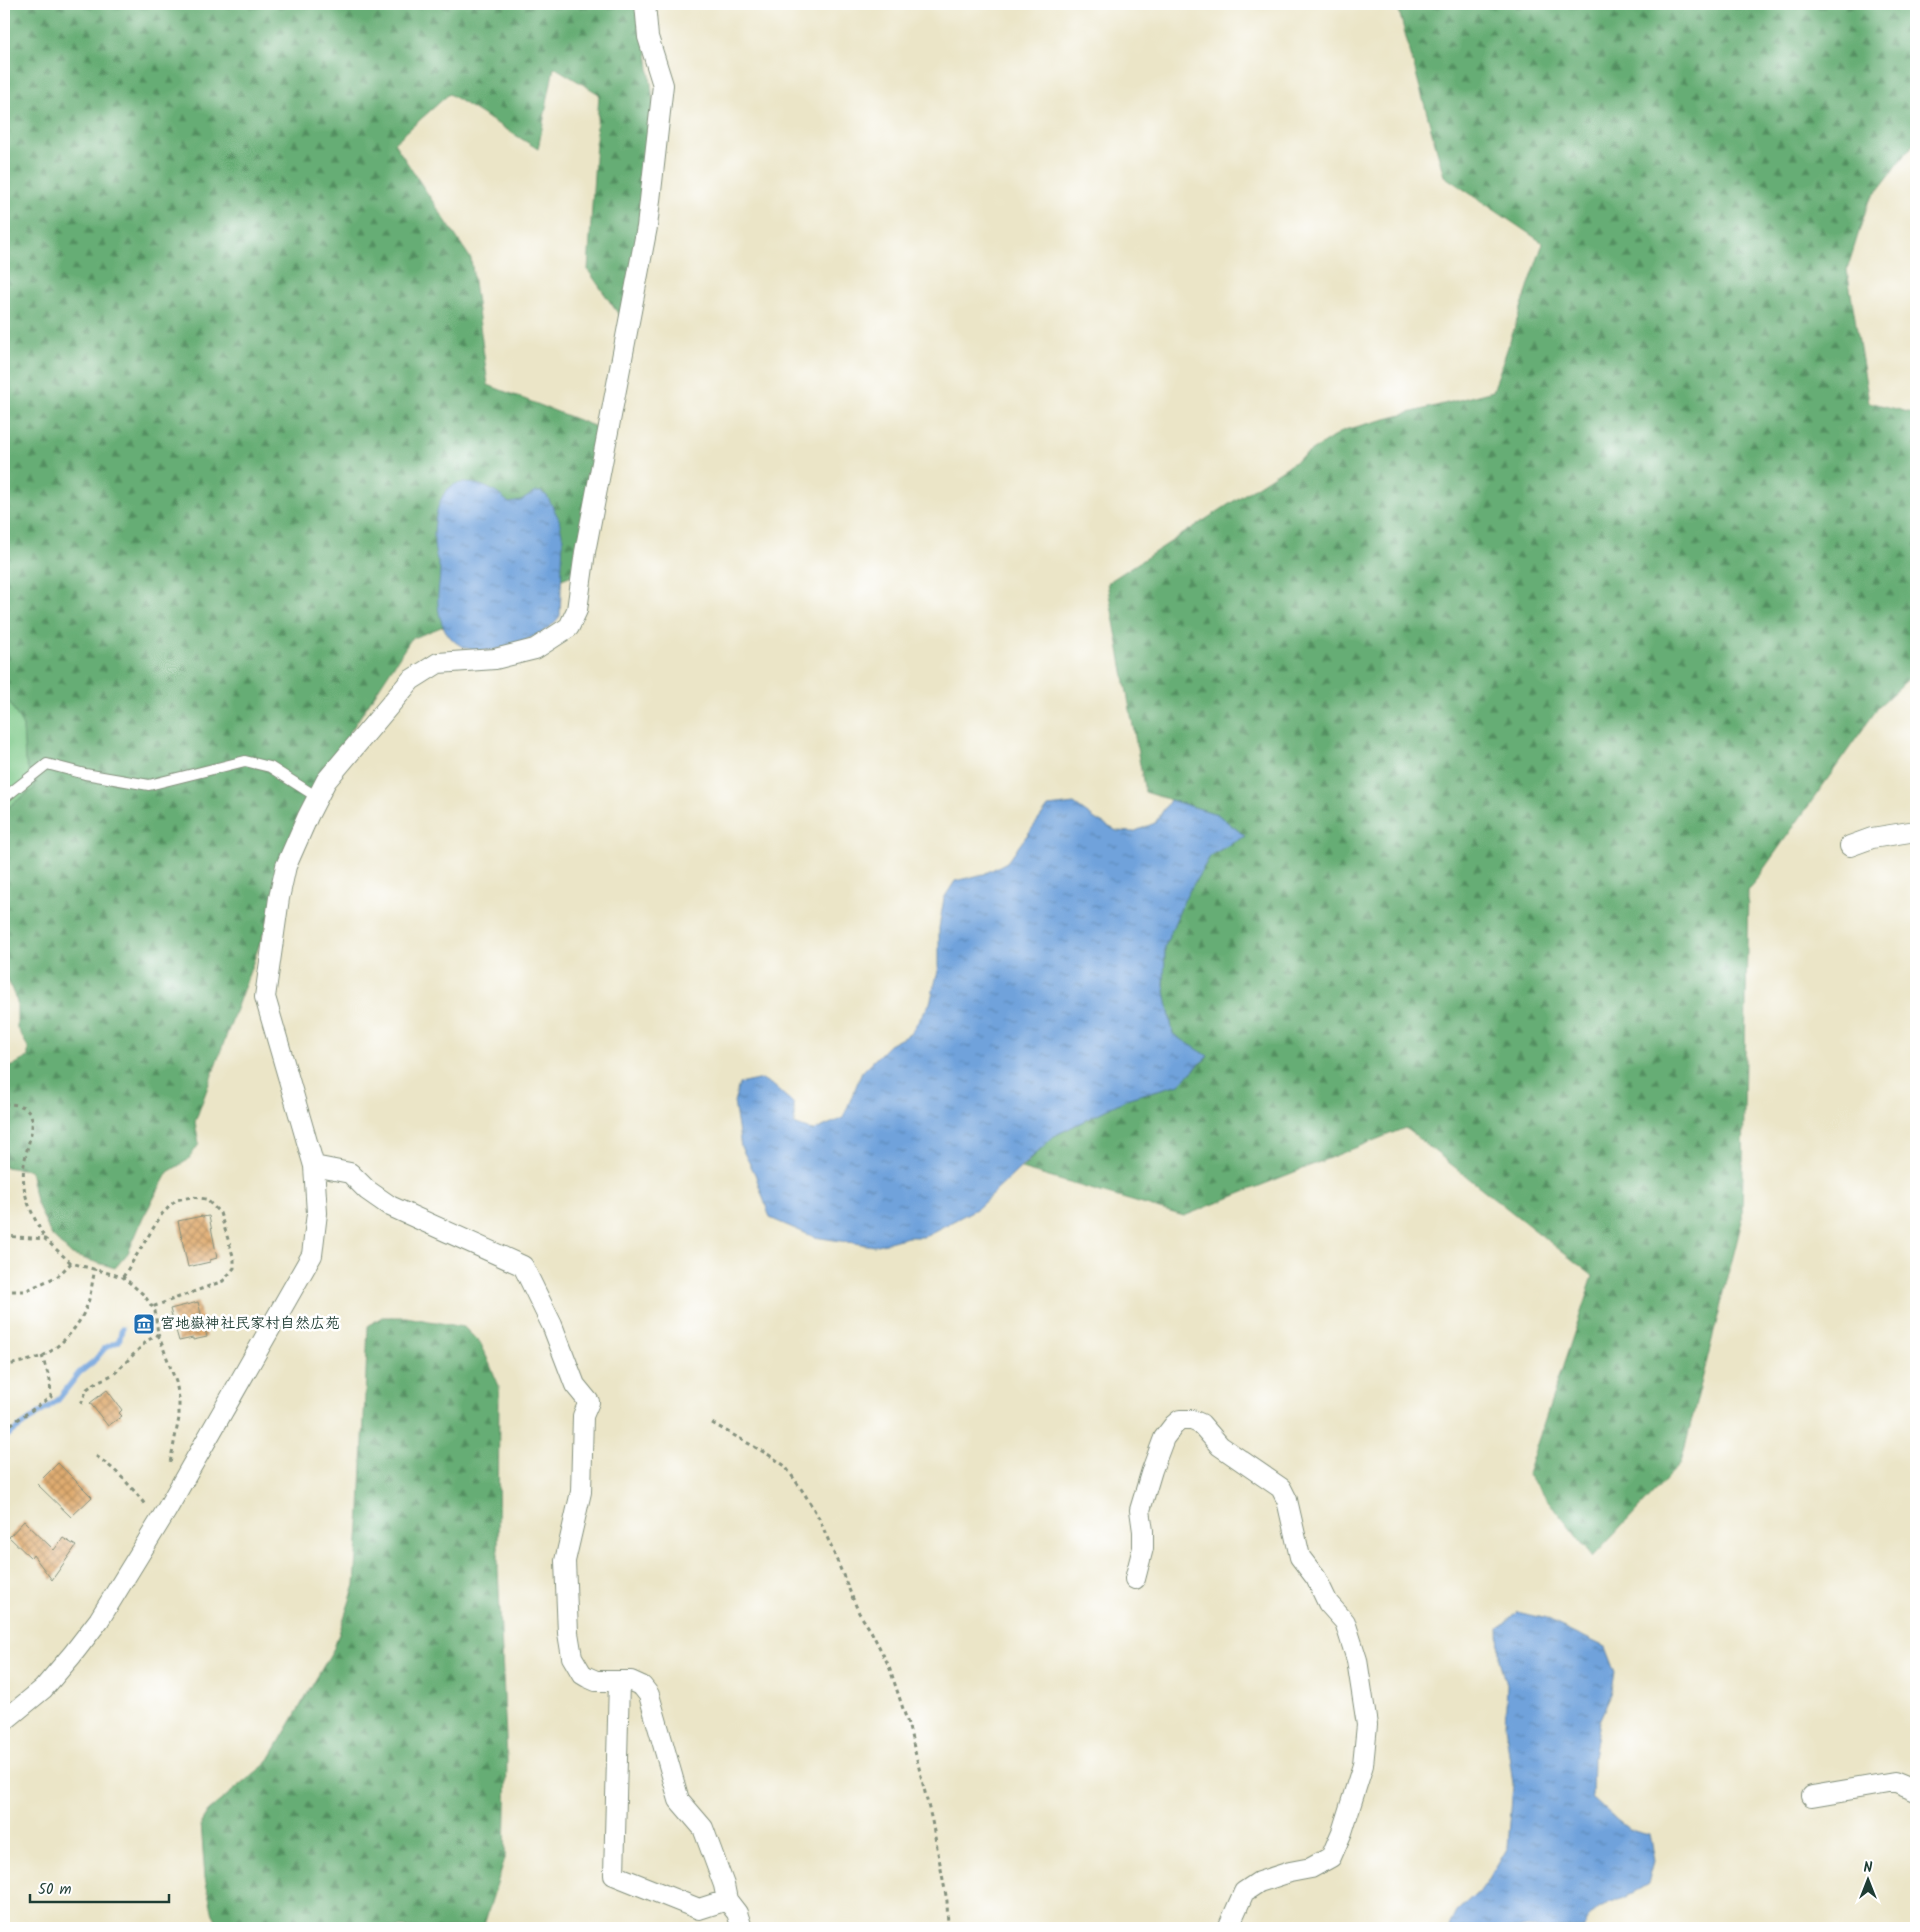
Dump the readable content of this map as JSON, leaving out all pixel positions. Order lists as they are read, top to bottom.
{
  "places": {
    "museum": ["宮地嶽神社民家村自然広苑"]
  },
  "scale_bar": "50 m",
  "north": "top"
}
